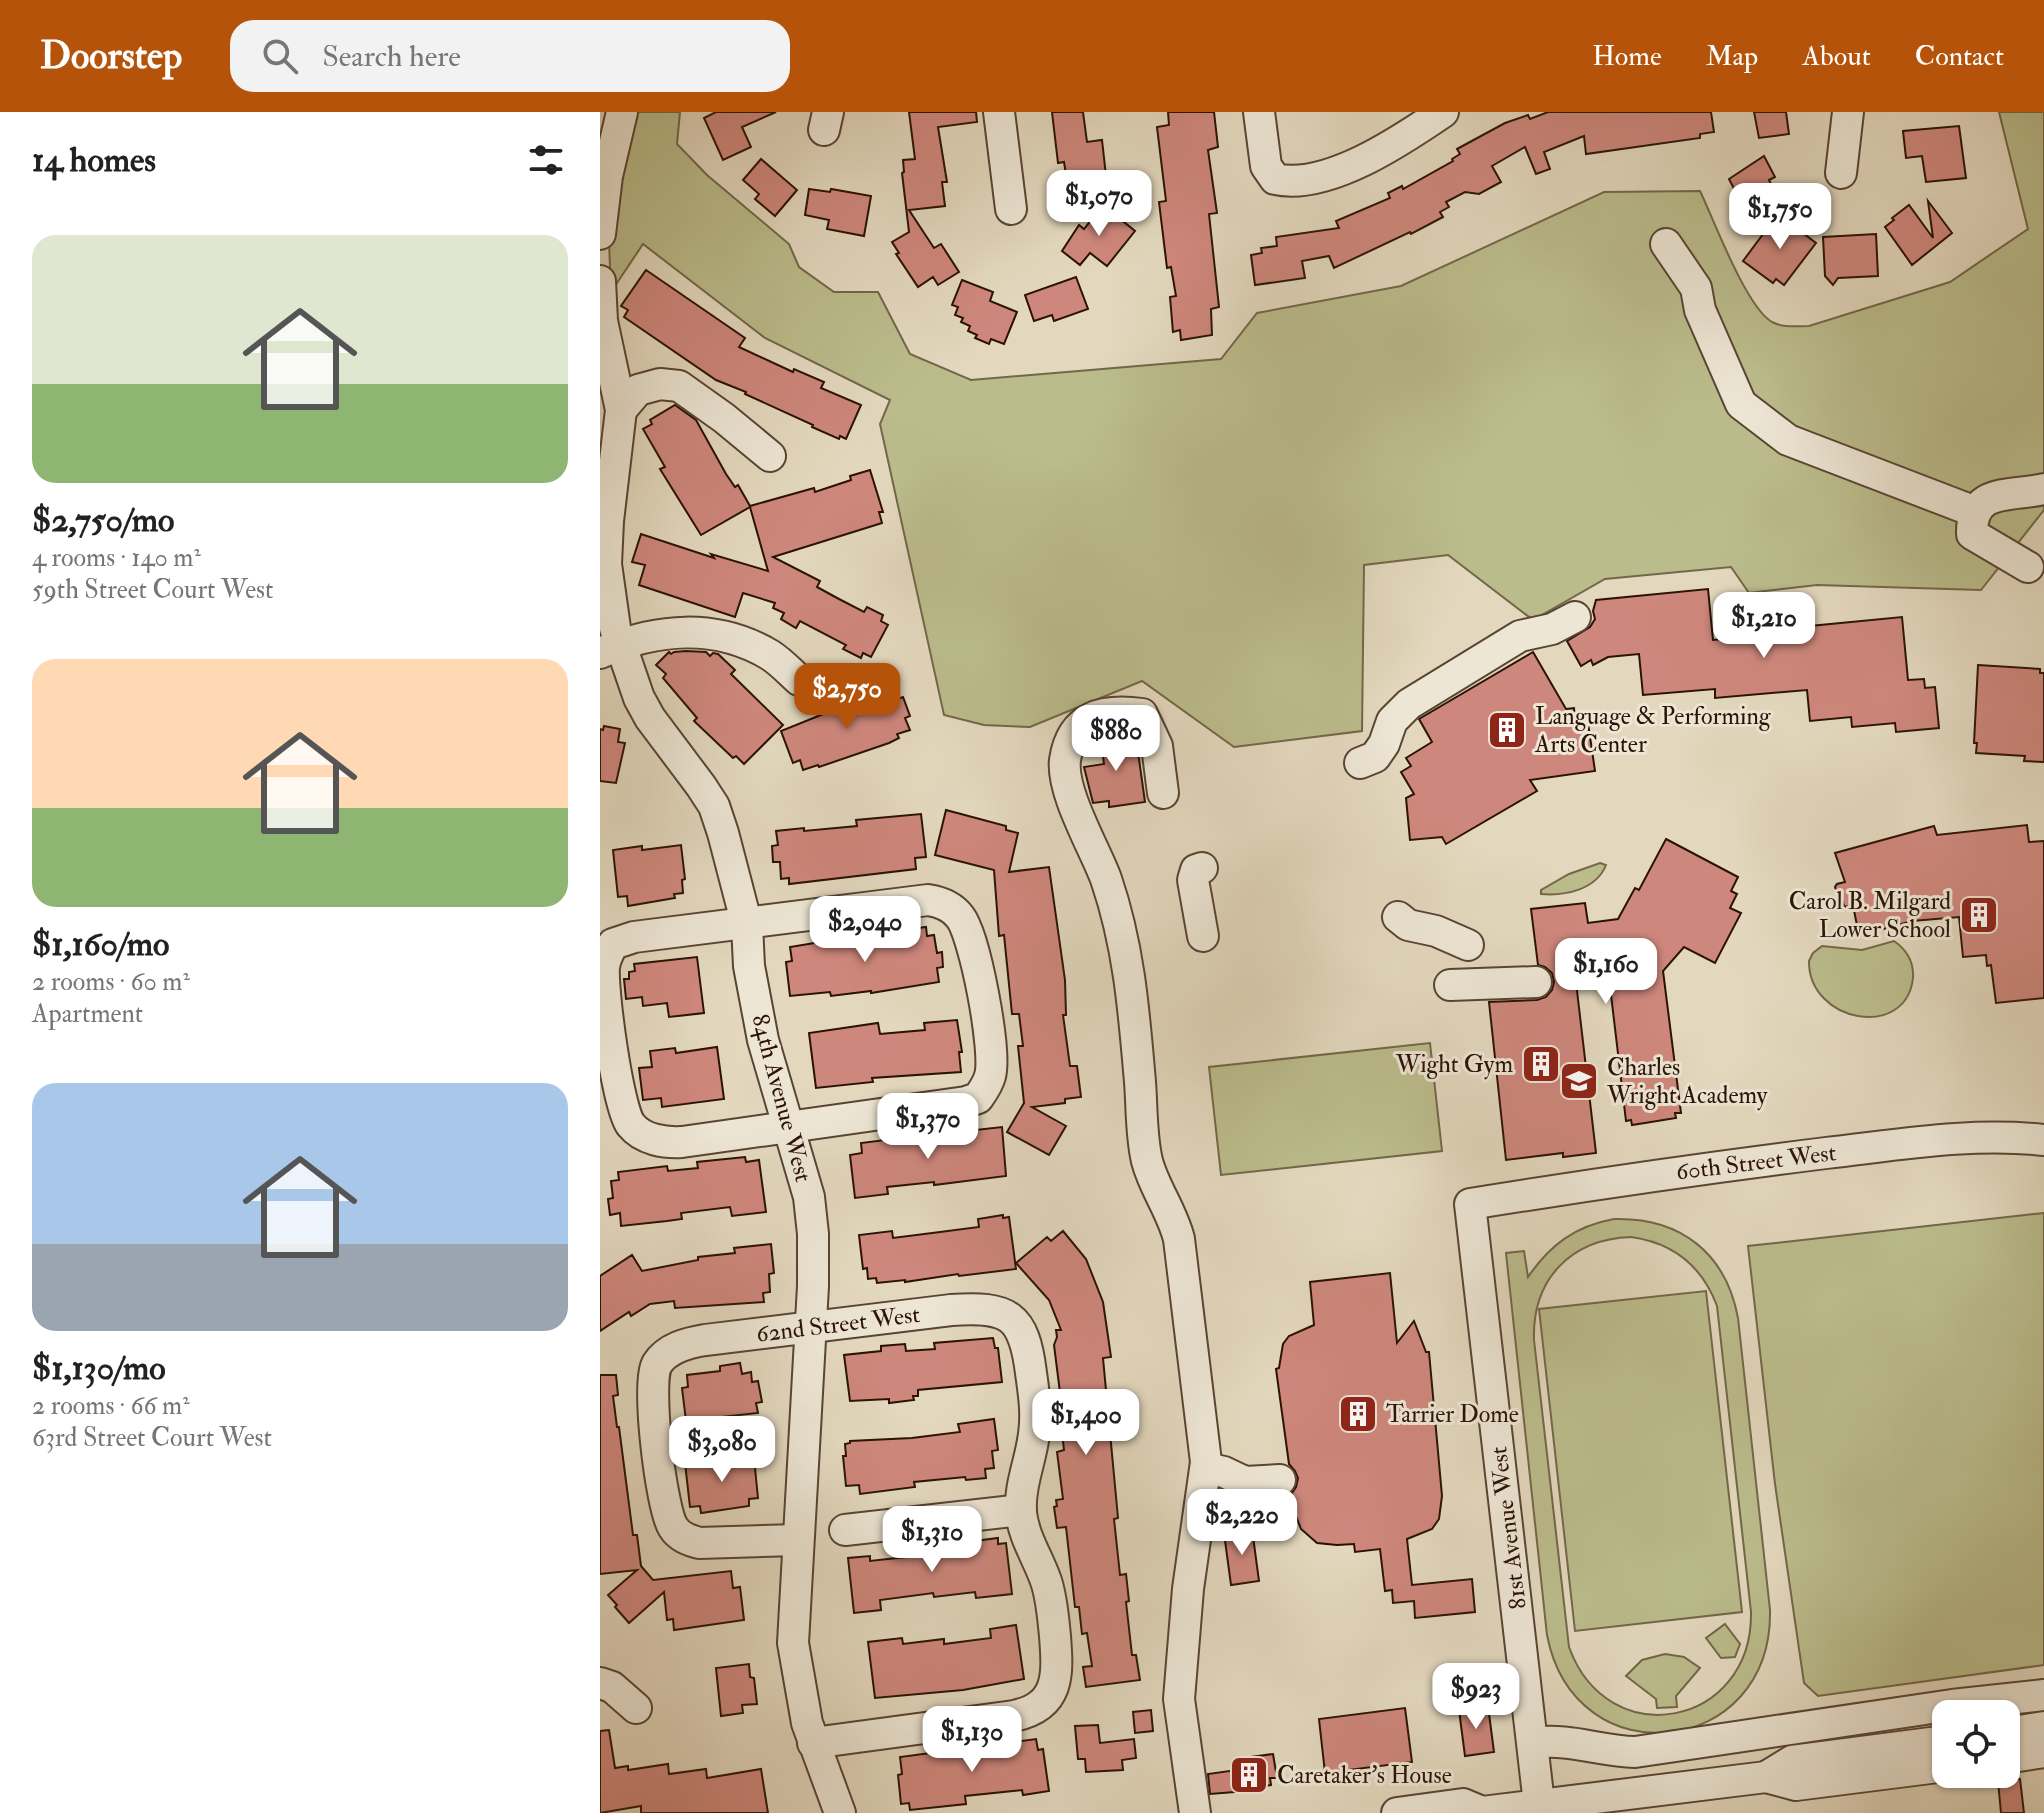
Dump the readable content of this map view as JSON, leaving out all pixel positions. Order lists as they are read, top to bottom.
{
  "streets": {
    "street": [
      "84th Avenue West",
      "60th Street West",
      "62nd Street West",
      "81st Avenue West"
    ]
  },
  "crossings": [
    ["84th Avenue West", "62nd Street West"],
    ["60th Street West", "81st Avenue West"]
  ],
  "places": {
    "building": [
      "Language & Performing Arts Center",
      "Carol B. Milgard Lower School",
      "Wight Gym",
      "Tarrier Dome",
      "Caretaker's House"
    ],
    "school or university": ["Charles Wright Academy"]
  },
  "page": {
    "header": "Doorstep",
    "search": "Search here",
    "nav": [
      "Home",
      "Map",
      "About",
      "Contact"
    ],
    "heading": "14 homes",
    "price": [
      "$1,070",
      "$1,750",
      "$1,210",
      "$2,750",
      "$880",
      "$2,040",
      "$1,160",
      "$1,370",
      "$1,400",
      "$3,080",
      "$2,220",
      "$1,310",
      "$923",
      "$1,130"
    ],
    "list": [
      {
        "name": "$2,750/mo",
        "note": "4 rooms · 140 m² · 59th Street Court West"
      },
      {
        "name": "$1,160/mo",
        "note": "2 rooms · 60 m² · Apartment"
      },
      {
        "name": "$1,130/mo",
        "note": "2 rooms · 66 m² · 63rd Street Court West"
      }
    ]
  }
}
